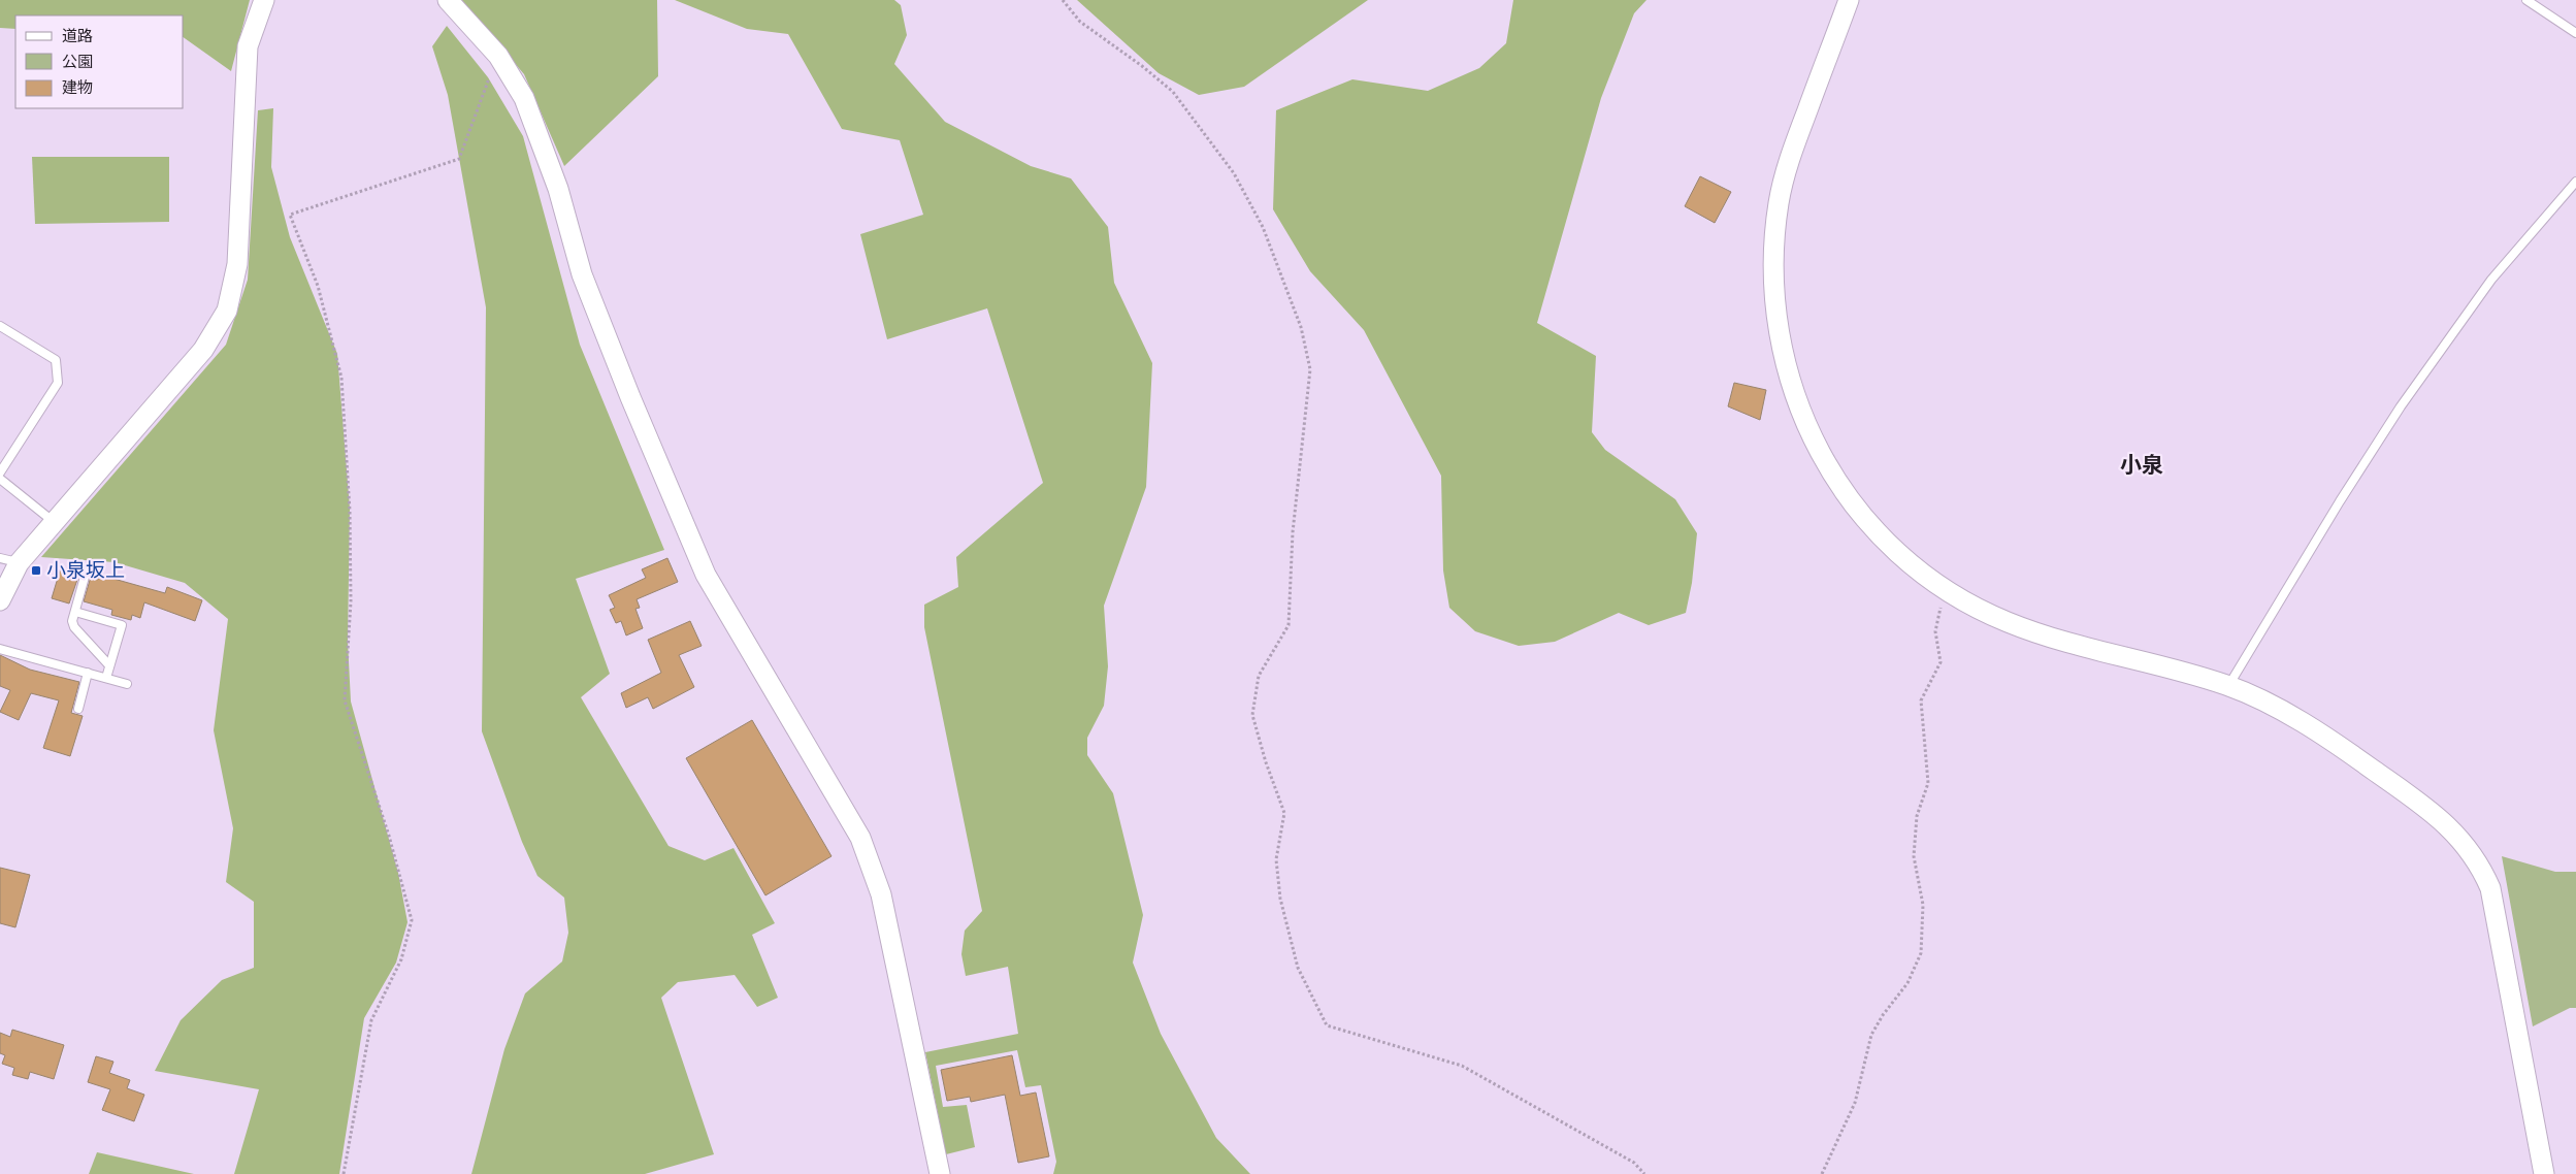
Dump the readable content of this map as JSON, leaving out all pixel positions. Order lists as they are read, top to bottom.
{
  "districts": ["小泉"],
  "places": {
    "transit": ["小泉坂上"]
  },
  "legend": ["道路", "公園", "建物"]
}
